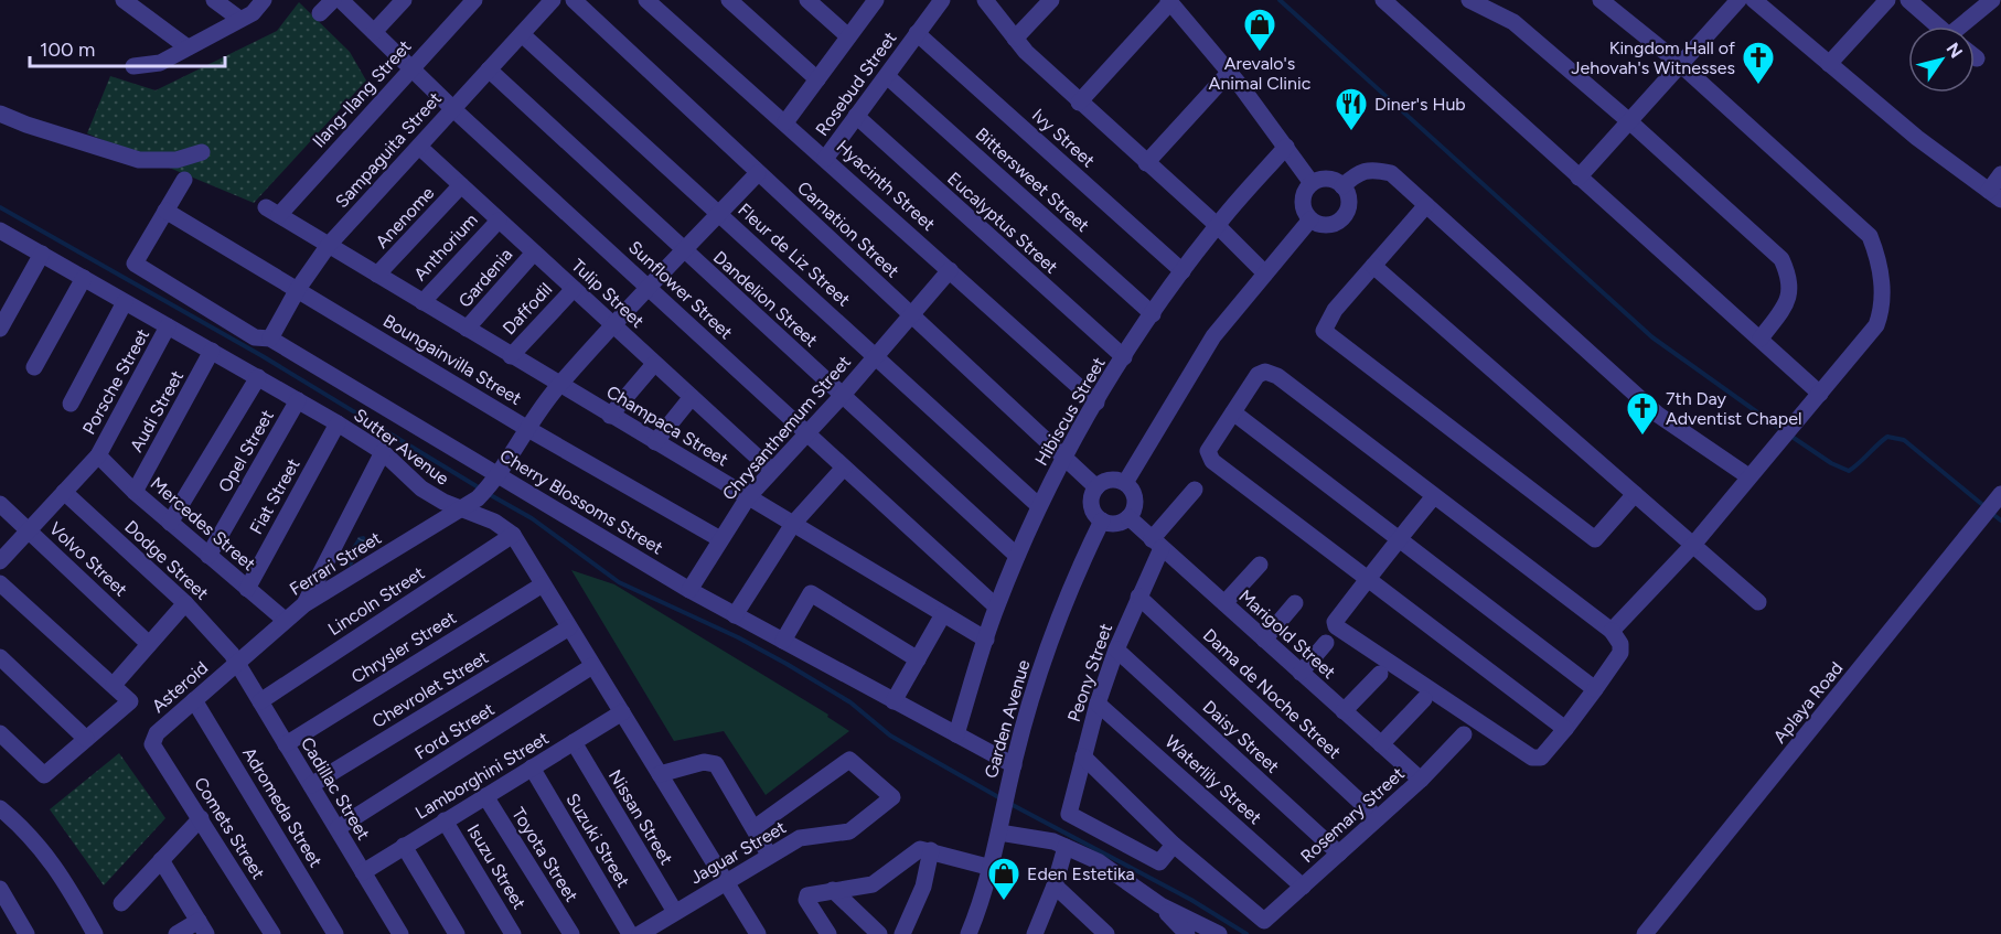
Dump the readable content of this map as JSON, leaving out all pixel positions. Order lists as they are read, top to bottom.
{
  "streets": {
    "street": [
      "Rosebud Street",
      "Ilang-Ilang Street",
      "Ivy Street",
      "Sampaguita Street",
      "Bittersweet Street",
      "Hyacinth Street",
      "Anenome",
      "Eucalyptus Street",
      "Carnation Street",
      "Anthorium",
      "Fleur de Liz Street",
      "Gardenia",
      "Sunflower Street",
      "Tulip Street",
      "Dandelion Street",
      "Daffodil",
      "Boungainvilla Street",
      "Porsche Street",
      "Audi Street",
      "Hibiscus Street",
      "Champaca Street",
      "Chrysanthemum Street",
      "Sutter Avenue",
      "Opel Street",
      "Fiat Street",
      "Cherry Blossoms Street",
      "Mercedes Street",
      "Volvo Street",
      "Dodge Street",
      "Ferrari Street",
      "Lincoln Street",
      "Marigold Street",
      "Chrysler Street",
      "Peony Street",
      "Asteroid",
      "Chevrolet Street",
      "Dama de Noche Street",
      "Aplaya Road",
      "Garden Avenue",
      "Ford Street",
      "Daisy Street",
      "Lamborghini Street",
      "Waterlily Street",
      "Cadillac Street",
      "Adromeda Street",
      "Rosemary Street",
      "Nissan Street",
      "Comets Street",
      "Suzuki Street",
      "Jaguar Street",
      "Toyota Street",
      "Isuzu Street"
    ]
  },
  "crossings": [
    ["Rosebud Street", "Ivy Street"],
    ["Rosebud Street", "Bittersweet Street"],
    ["Rosebud Street", "Hyacinth Street"],
    ["Rosebud Street", "Eucalyptus Street"],
    ["Ilang-Ilang Street", "Sampaguita Street"],
    ["Ilang-Ilang Street", "Sunflower Street"],
    ["Ilang-Ilang Street", "Champaca Street"],
    ["Ivy Street", "Hibiscus Street"],
    ["Sampaguita Street", "Fleur de Liz Street"],
    ["Sampaguita Street", "Sunflower Street"],
    ["Sampaguita Street", "Tulip Street"],
    ["Sampaguita Street", "Dandelion Street"],
    ["Sampaguita Street", "Boungainvilla Street"],
    ["Sampaguita Street", "Champaca Street"],
    ["Sampaguita Street", "Cherry Blossoms Street"],
    ["Bittersweet Street", "Hibiscus Street"],
    ["Hyacinth Street", "Hibiscus Street"],
    ["Hyacinth Street", "Chrysanthemum Street"],
    ["Anenome", "Tulip Street"],
    ["Anenome", "Champaca Street"],
    ["Eucalyptus Street", "Hibiscus Street"],
    ["Carnation Street", "Hibiscus Street"],
    ["Carnation Street", "Chrysanthemum Street"],
    ["Carnation Street", "Ferrari Street"],
    ["Carnation Street", "Marigold Street"],
    ["Carnation Street", "Garden Avenue"],
    ["Anthorium", "Tulip Street"],
    ["Anthorium", "Champaca Street"],
    ["Fleur de Liz Street", "Hibiscus Street"],
    ["Fleur de Liz Street", "Chrysanthemum Street"],
    ["Fleur de Liz Street", "Ferrari Street"],
    ["Gardenia", "Tulip Street"],
    ["Gardenia", "Champaca Street"],
    ["Sunflower Street", "Hibiscus Street"],
    ["Sunflower Street", "Chrysanthemum Street"],
    ["Sunflower Street", "Ferrari Street"],
    ["Tulip Street", "Daffodil"],
    ["Tulip Street", "Chrysanthemum Street"],
    ["Tulip Street", "Ferrari Street"],
    ["Dandelion Street", "Hibiscus Street"],
    ["Dandelion Street", "Chrysanthemum Street"],
    ["Dandelion Street", "Ferrari Street"],
    ["Daffodil", "Champaca Street"],
    ["Boungainvilla Street", "Chrysanthemum Street"],
    ["Boungainvilla Street", "Cherry Blossoms Street"],
    ["Boungainvilla Street", "Ferrari Street"],
    ["Porsche Street", "Sutter Avenue"],
    ["Porsche Street", "Mercedes Street"],
    ["Porsche Street", "Volvo Street"],
    ["Porsche Street", "Dodge Street"],
    ["Audi Street", "Sutter Avenue"],
    ["Audi Street", "Mercedes Street"],
    ["Hibiscus Street", "Champaca Street"],
    ["Hibiscus Street", "Cherry Blossoms Street"],
    ["Champaca Street", "Chrysanthemum Street"],
    ["Champaca Street", "Ferrari Street"],
    ["Chrysanthemum Street", "Cherry Blossoms Street"],
    ["Sutter Avenue", "Opel Street"],
    ["Sutter Avenue", "Fiat Street"],
    ["Sutter Avenue", "Ferrari Street"],
    ["Sutter Avenue", "Lincoln Street"],
    ["Opel Street", "Mercedes Street"],
    ["Fiat Street", "Mercedes Street"],
    ["Cherry Blossoms Street", "Ferrari Street"],
    ["Cherry Blossoms Street", "Garden Avenue"],
    ["Mercedes Street", "Ferrari Street"],
    ["Dodge Street", "Ferrari Street"],
    ["Dodge Street", "Asteroid"],
    ["Dodge Street", "Cadillac Street"],
    ["Ferrari Street", "Asteroid"],
    ["Ferrari Street", "Cadillac Street"],
    ["Lincoln Street", "Cadillac Street"],
    ["Marigold Street", "Peony Street"],
    ["Marigold Street", "Garden Avenue"],
    ["Marigold Street", "Rosemary Street"],
    ["Chrysler Street", "Cadillac Street"],
    ["Peony Street", "Dama de Noche Street"],
    ["Peony Street", "Daisy Street"],
    ["Peony Street", "Waterlily Street"],
    ["Peony Street", "Rosemary Street"],
    ["Asteroid", "Cadillac Street"],
    ["Asteroid", "Adromeda Street"],
    ["Asteroid", "Comets Street"],
    ["Chevrolet Street", "Cadillac Street"],
    ["Dama de Noche Street", "Rosemary Street"],
    ["Ford Street", "Cadillac Street"],
    ["Daisy Street", "Rosemary Street"],
    ["Lamborghini Street", "Cadillac Street"],
    ["Lamborghini Street", "Nissan Street"],
    ["Lamborghini Street", "Suzuki Street"],
    ["Lamborghini Street", "Toyota Street"],
    ["Lamborghini Street", "Isuzu Street"],
    ["Waterlily Street", "Rosemary Street"],
    ["Nissan Street", "Jaguar Street"]
  ],
  "places": {
    "shop": ["Arevalo's Animal Clinic", "Eden Estetika"],
    "church": ["Kingdom Hall of Jehovah's Witnesses", "7th Day Adventist Chapel"],
    "restaurant": ["Diner's Hub"]
  },
  "scale_bar": "100 m",
  "north": "top right"
}
